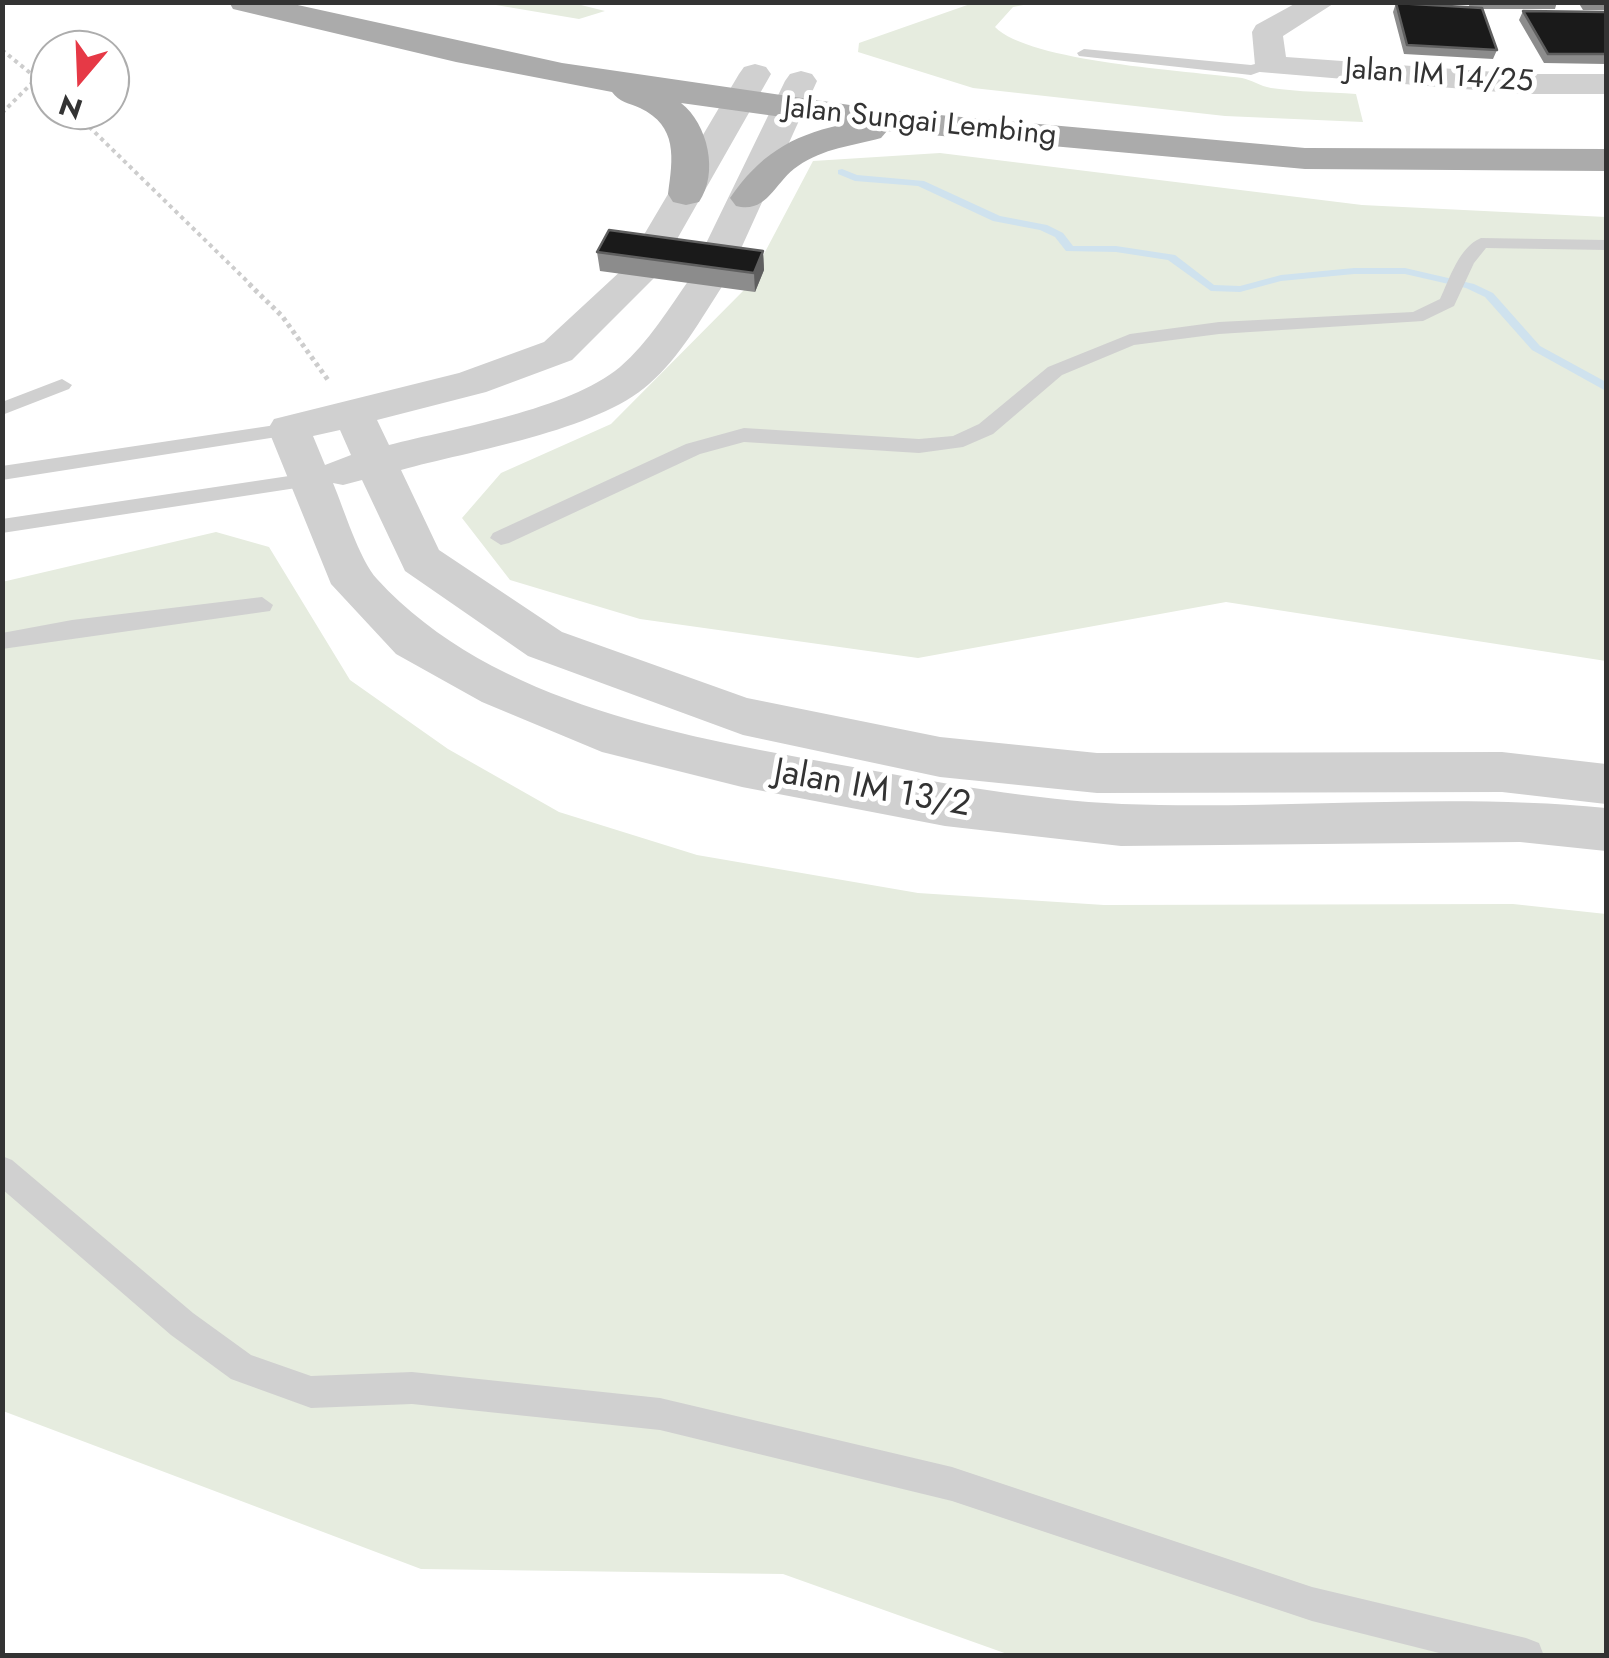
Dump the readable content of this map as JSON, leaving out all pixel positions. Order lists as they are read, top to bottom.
{
  "streets": {
    "main road": ["Jalan Sungai Lembing"],
    "street": ["Jalan IM 14/25", "Jalan IM 13/2"]
  },
  "north": "bottom"
}
